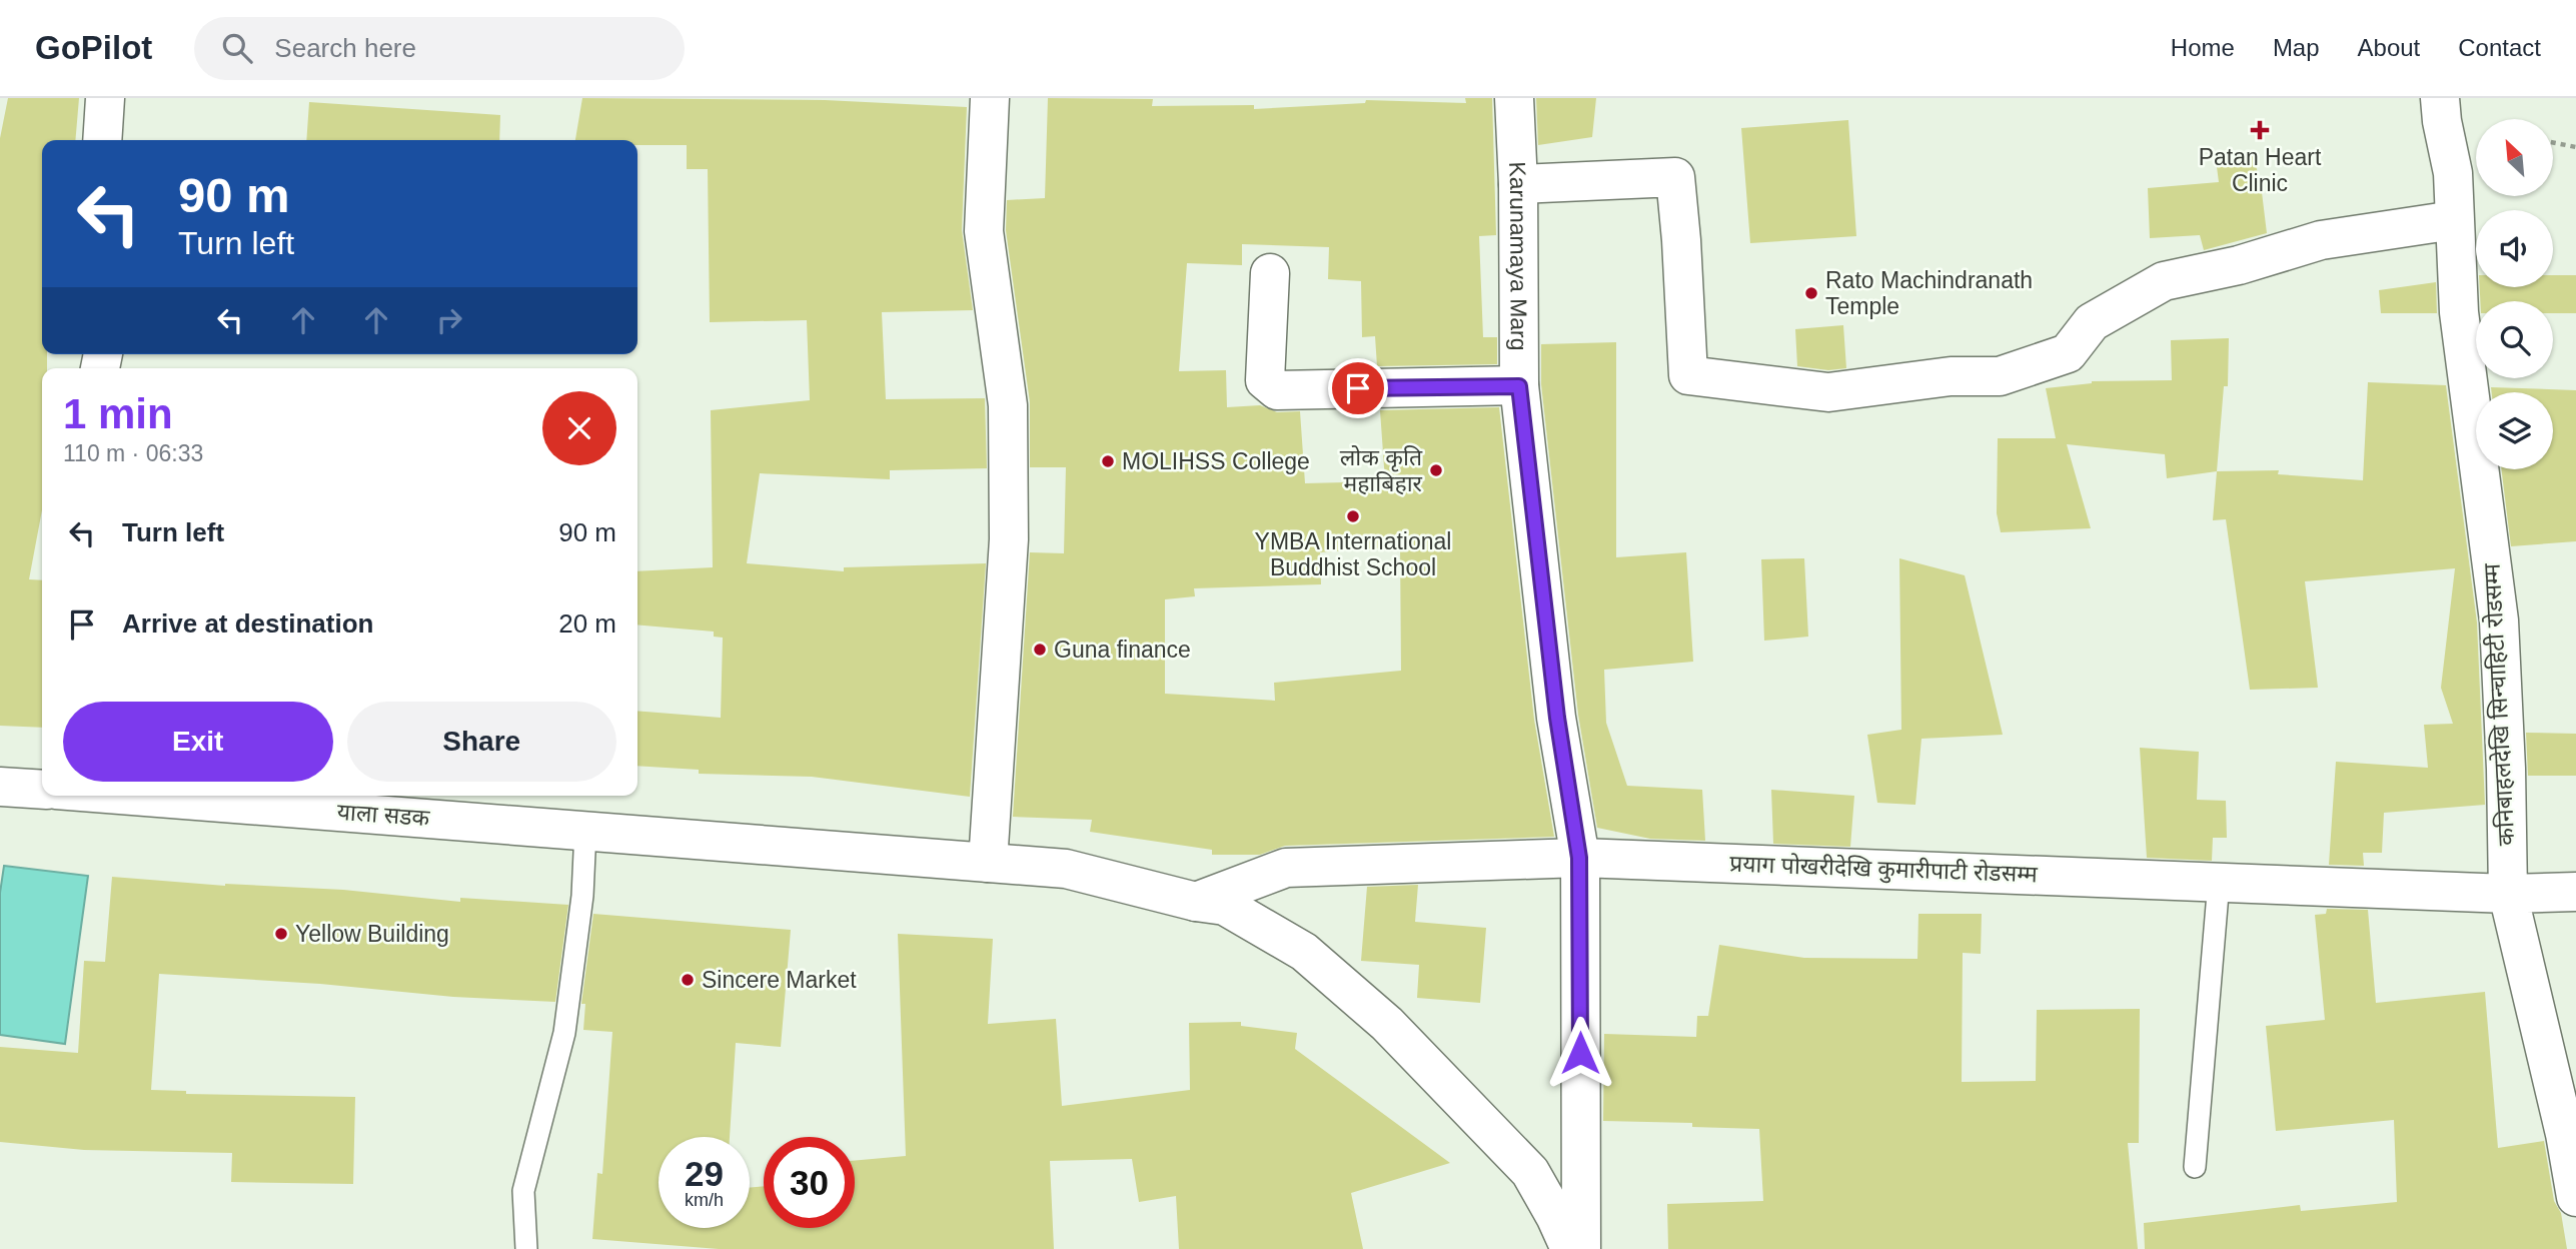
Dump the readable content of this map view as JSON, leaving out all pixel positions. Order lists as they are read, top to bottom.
{
  "streets": {
    "street": [
      "Karunamaya Marg",
      "कनिबाहलदेखि सिन्चाहिटी रोडसम्म",
      "याला सडक",
      "प्रयाग पोखरीदेखि कुमारीपाटी रोडसम्म"
    ]
  },
  "crossings": [
    ["Karunamaya Marg", "प्रयाग पोखरीदेखि कुमारीपाटी रोडसम्म"],
    ["कनिबाहलदेखि सिन्चाहिटी रोडसम्म", "प्रयाग पोखरीदेखि कुमारीपाटी रोडसम्म"],
    ["याला सडक", "प्रयाग पोखरीदेखि कुमारीपाटी रोडसम्म"]
  ],
  "places": {
    "health": ["Patan Heart Clinic"],
    "other": [
      "Rato Machindranath Temple",
      "MOLIHSS College",
      "लोक कृति महाबिहार",
      "YMBA International Buddhist School",
      "Guna finance",
      "Yellow Building",
      "Sincere Market"
    ]
  },
  "north": "top left",
  "page": {
    "header": "GoPilot",
    "search": "Search here",
    "nav": [
      "Home",
      "Map",
      "About",
      "Contact"
    ],
    "turn": ["90 m", "Turn left"],
    "heading": ["1 min", "110 m · 06:33"],
    "list": [
      {
        "name": "Turn left",
        "value": "90 m"
      },
      {
        "name": "Arrive at destination",
        "value": "20 m"
      }
    ],
    "buttons": ["Exit", "Share"],
    "speed": "29 km/h",
    "limit": "30"
  }
}
